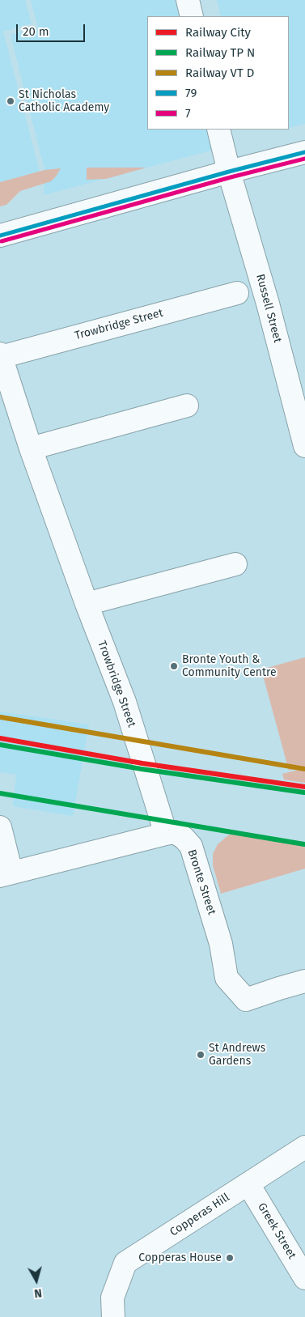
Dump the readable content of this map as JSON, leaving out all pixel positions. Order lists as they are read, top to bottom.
{
  "streets": {
    "street": [
      "Russell Street",
      "Trowbridge Street",
      "Bronte Street",
      "Copperas Hill",
      "Greek Street"
    ]
  },
  "crossings": [
    ["Trowbridge Street", "Bronte Street"],
    ["Copperas Hill", "Greek Street"]
  ],
  "places": [
    "St Nicholas Catholic Academy",
    "Bronte Youth & Community Centre",
    "St Andrews Gardens",
    "Copperas House"
  ],
  "lines": ["transit line 79", "transit line 7", "rail line City"],
  "legend": [
    "Railway City",
    "Railway TP N",
    "Railway VT D",
    "79",
    "7"
  ],
  "scale_bar": "20 m",
  "north": "bottom"
}
